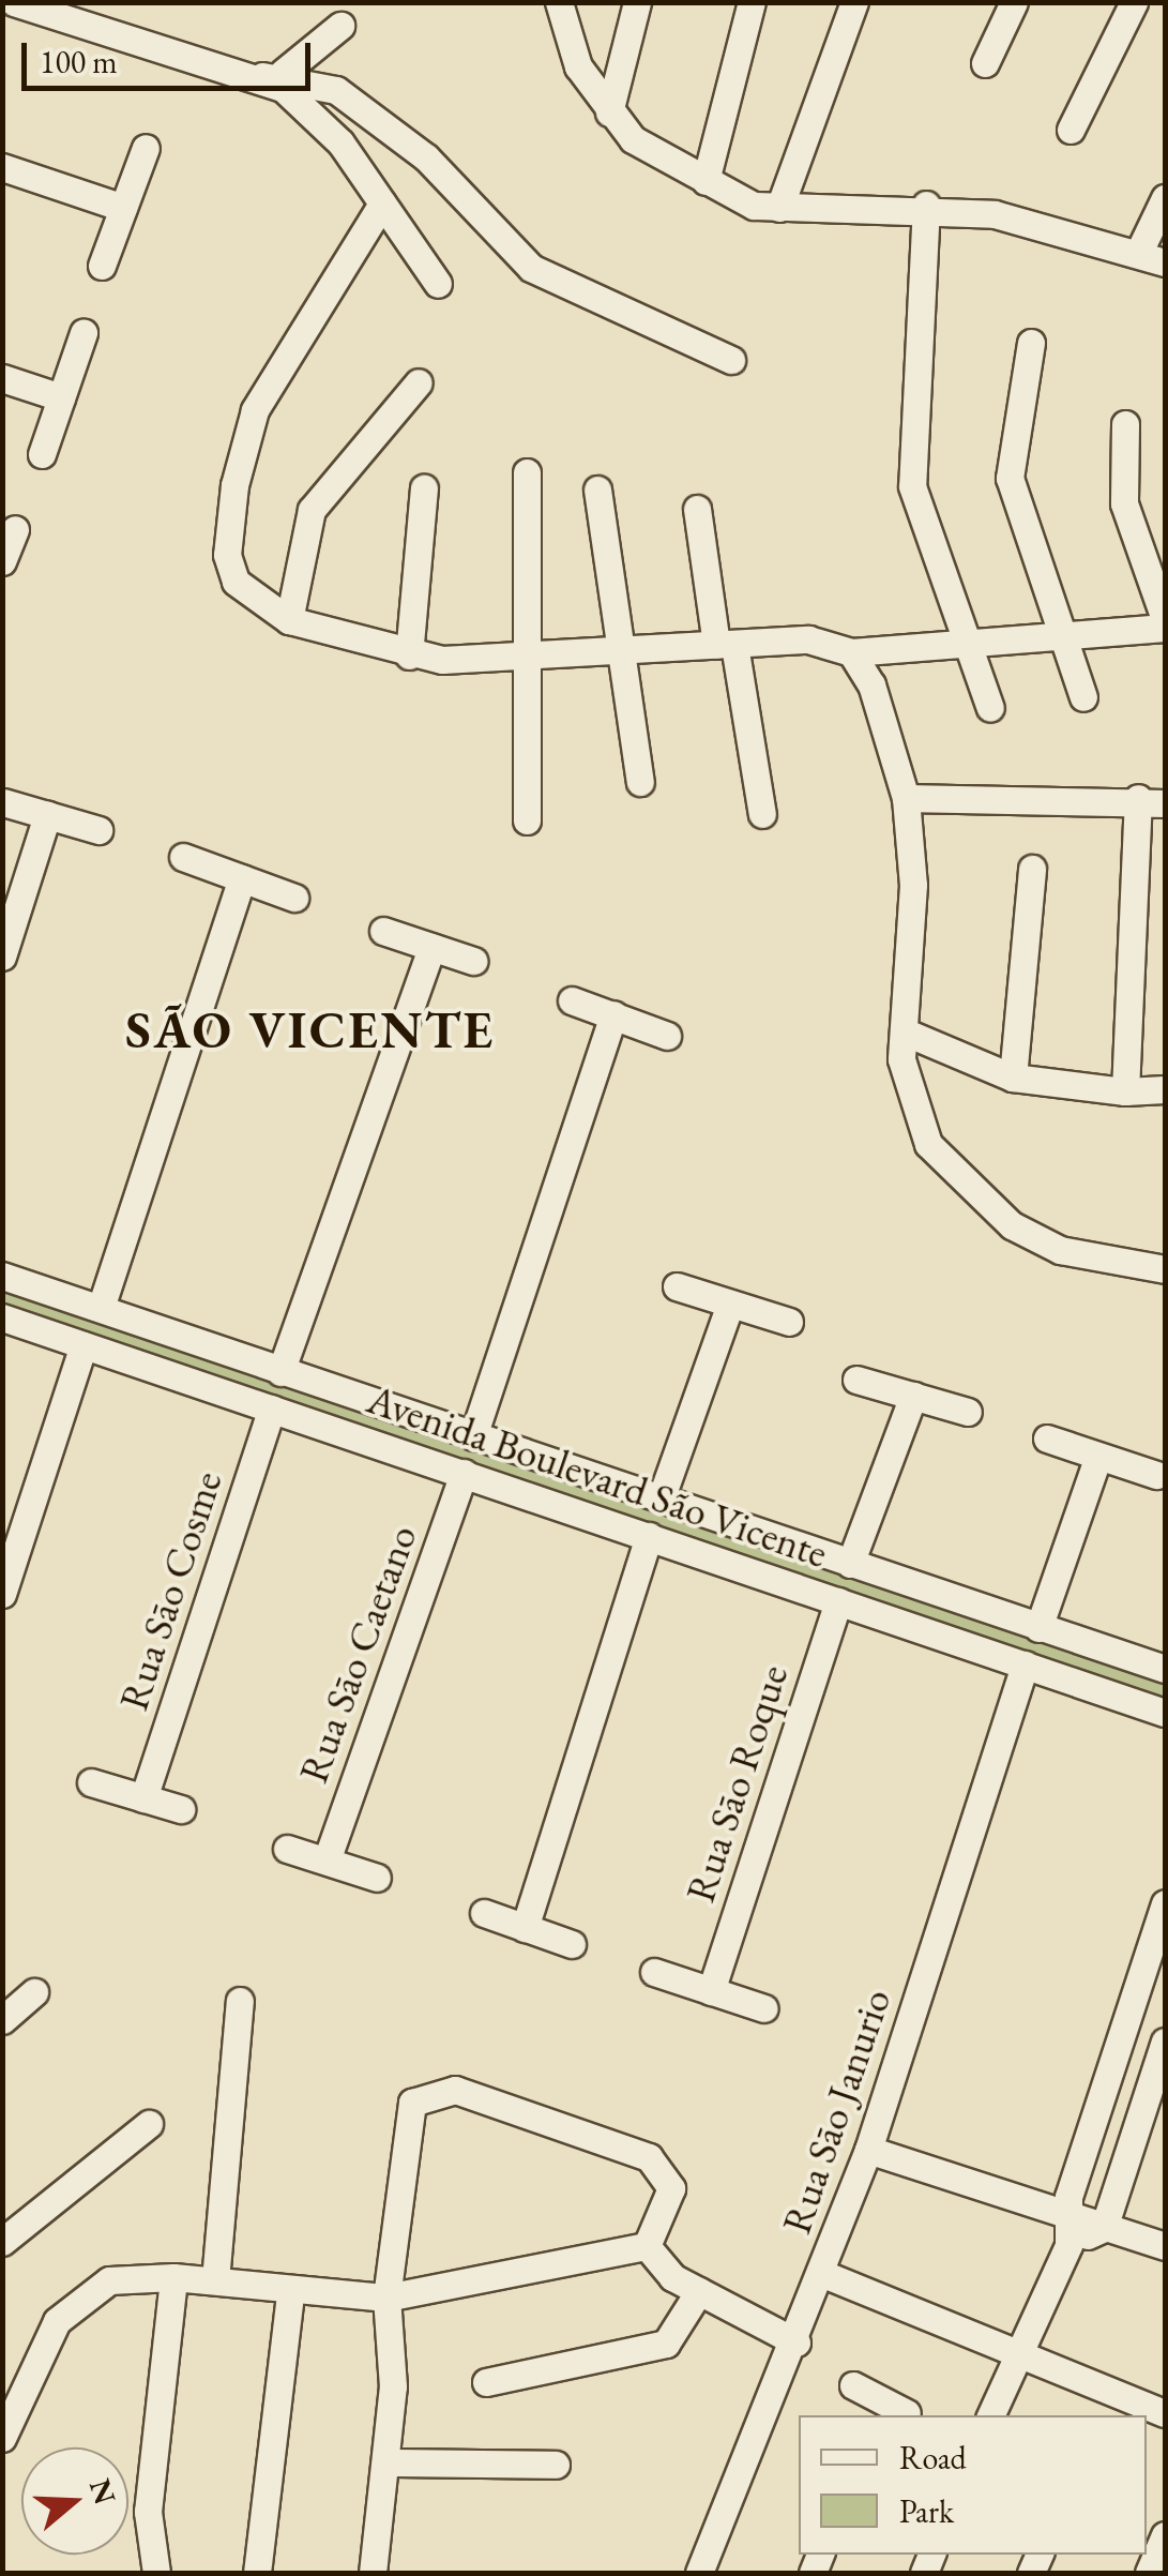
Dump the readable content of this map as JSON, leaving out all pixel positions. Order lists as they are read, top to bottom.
{
  "streets": {
    "street": [
      "Avenida Boulevard São Vicente",
      "Rua Sāo Cosme",
      "Rua Sāo Caetano",
      "Rua Sāo Roque",
      "Rua Sāo Janurio"
    ]
  },
  "crossings": [
    ["Avenida Boulevard São Vicente", "Rua Sāo Cosme"],
    ["Avenida Boulevard São Vicente", "Rua Sāo Caetano"],
    ["Avenida Boulevard São Vicente", "Rua Sāo Roque"],
    ["Avenida Boulevard São Vicente", "Rua Sāo Janurio"]
  ],
  "districts": ["SÃO VICENTE"],
  "legend": ["Road", "Park"],
  "scale_bar": "100 m",
  "north": "right"
}
